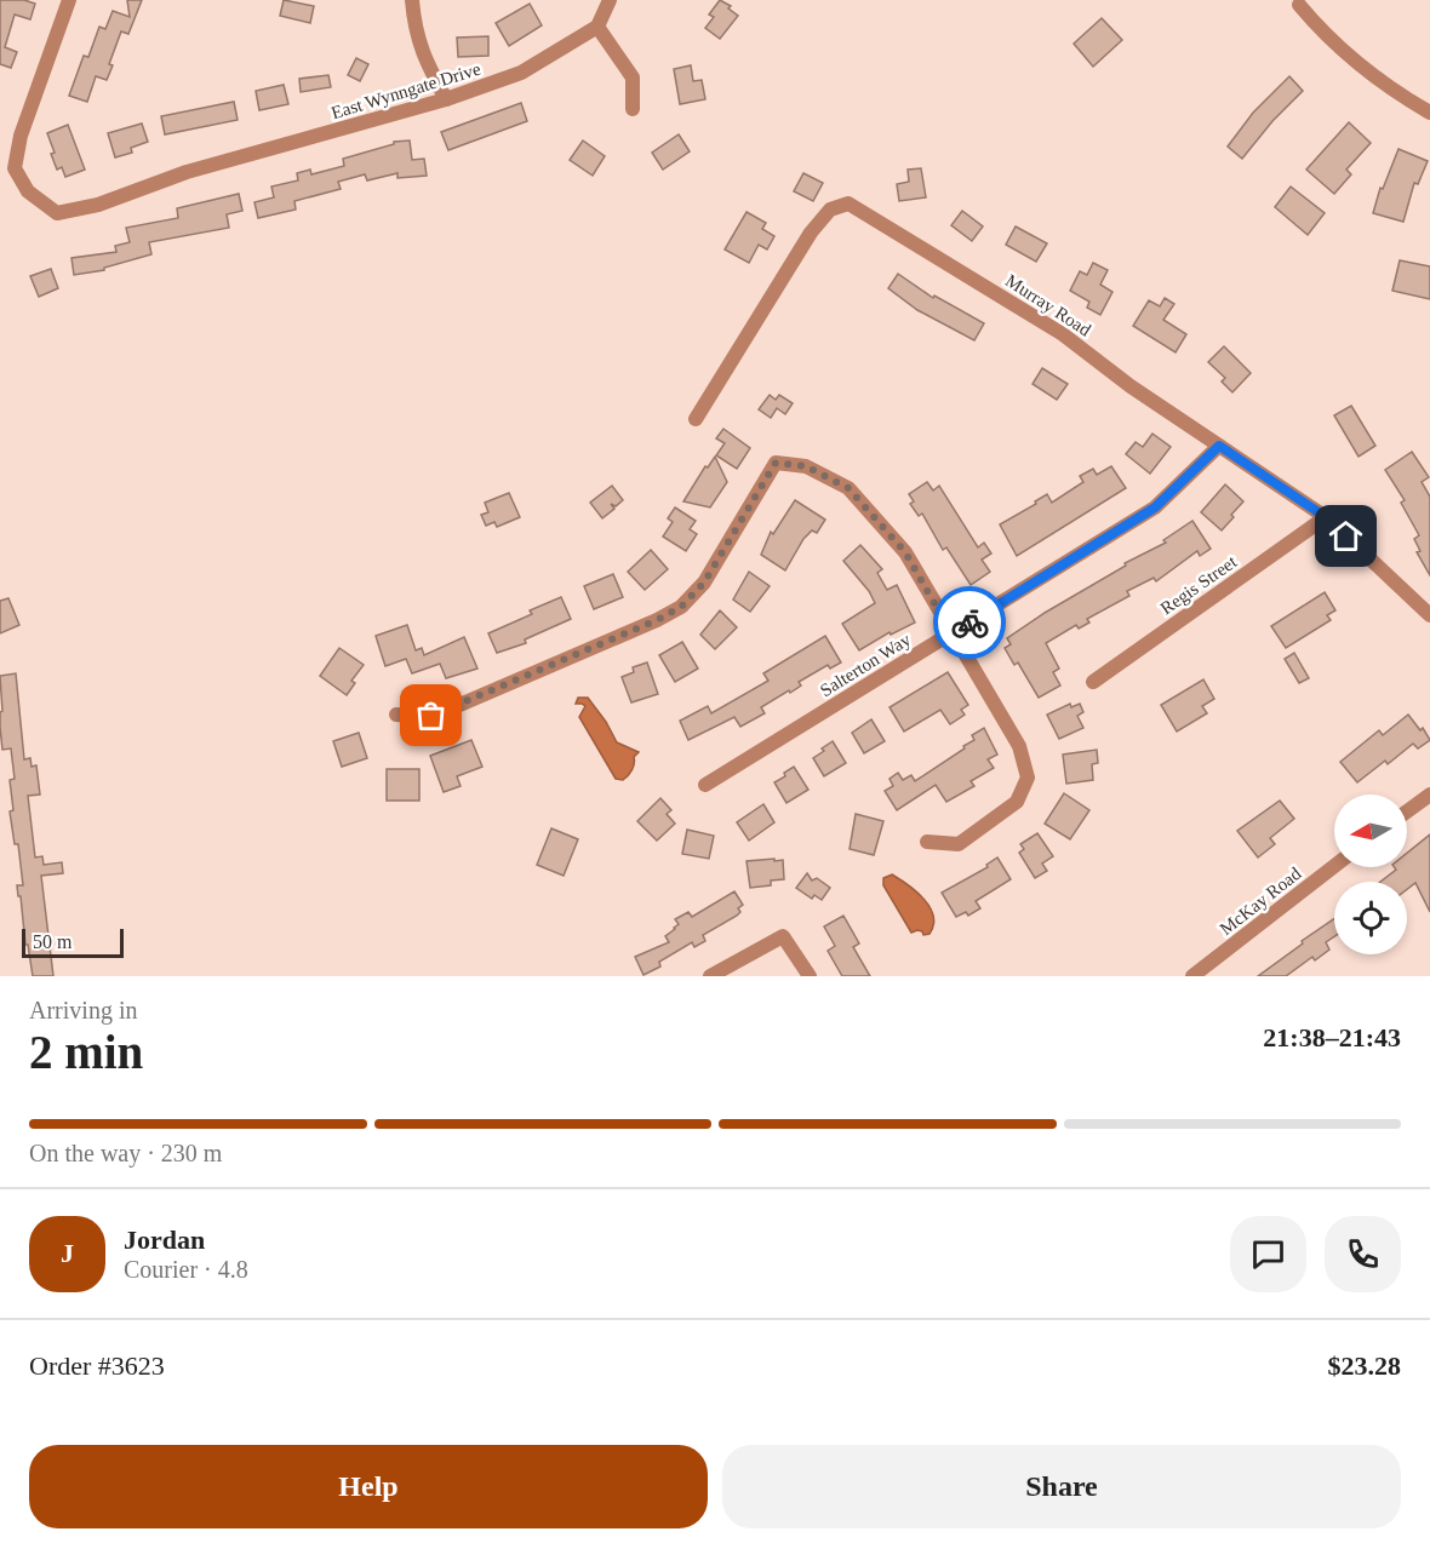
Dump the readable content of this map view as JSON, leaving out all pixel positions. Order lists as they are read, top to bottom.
{
  "streets": {
    "street": [
      "East Wynngate Drive",
      "Murray Road",
      "Regis Street",
      "Salterton Way",
      "McKay Road"
    ]
  },
  "crossings": [
    ["Murray Road", "Regis Street"],
    ["Murray Road", "Salterton Way"]
  ],
  "scale_bar": "50 m",
  "north": "left",
  "page": {
    "scale": "50 m",
    "heading": ["2 min", "Arriving in", "21:38–21:43"],
    "panel": [
      "Jordan",
      "Courier · 4.8",
      "Order #3623",
      "$23.28"
    ],
    "bar": "On the way · 230 m",
    "round": "J",
    "buttons": ["Help", "Share"]
  }
}
